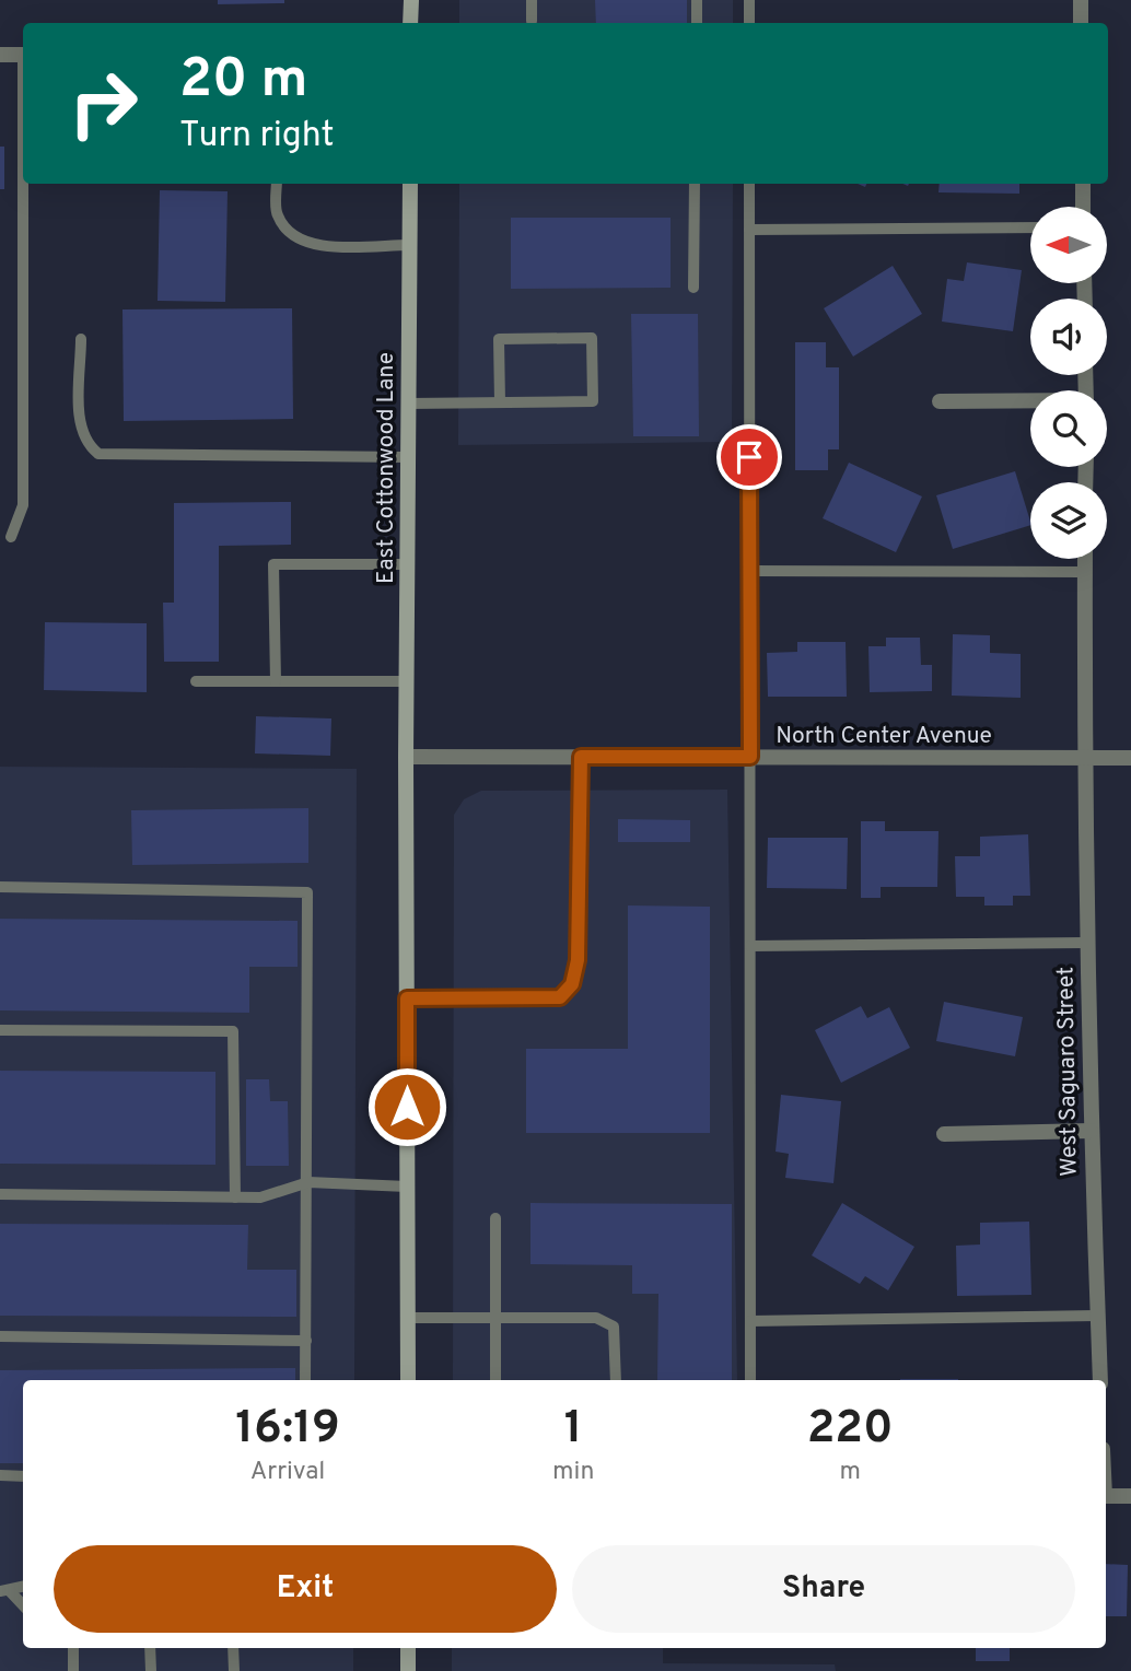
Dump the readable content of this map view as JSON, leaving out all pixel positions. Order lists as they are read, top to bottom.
{
  "streets": {
    "main road": ["East Cottonwood Lane"],
    "street": ["North Center Avenue", "West Saguaro Street"]
  },
  "crossings": [
    ["East Cottonwood Lane", "North Center Avenue"],
    ["North Center Avenue", "West Saguaro Street"]
  ],
  "north": "left",
  "page": {
    "turn": ["20 m", "Turn right"],
    "eta": [
      "16:19",
      "Arrival",
      "1",
      "min",
      "220",
      "m"
    ],
    "buttons": ["Exit", "Share"]
  }
}
